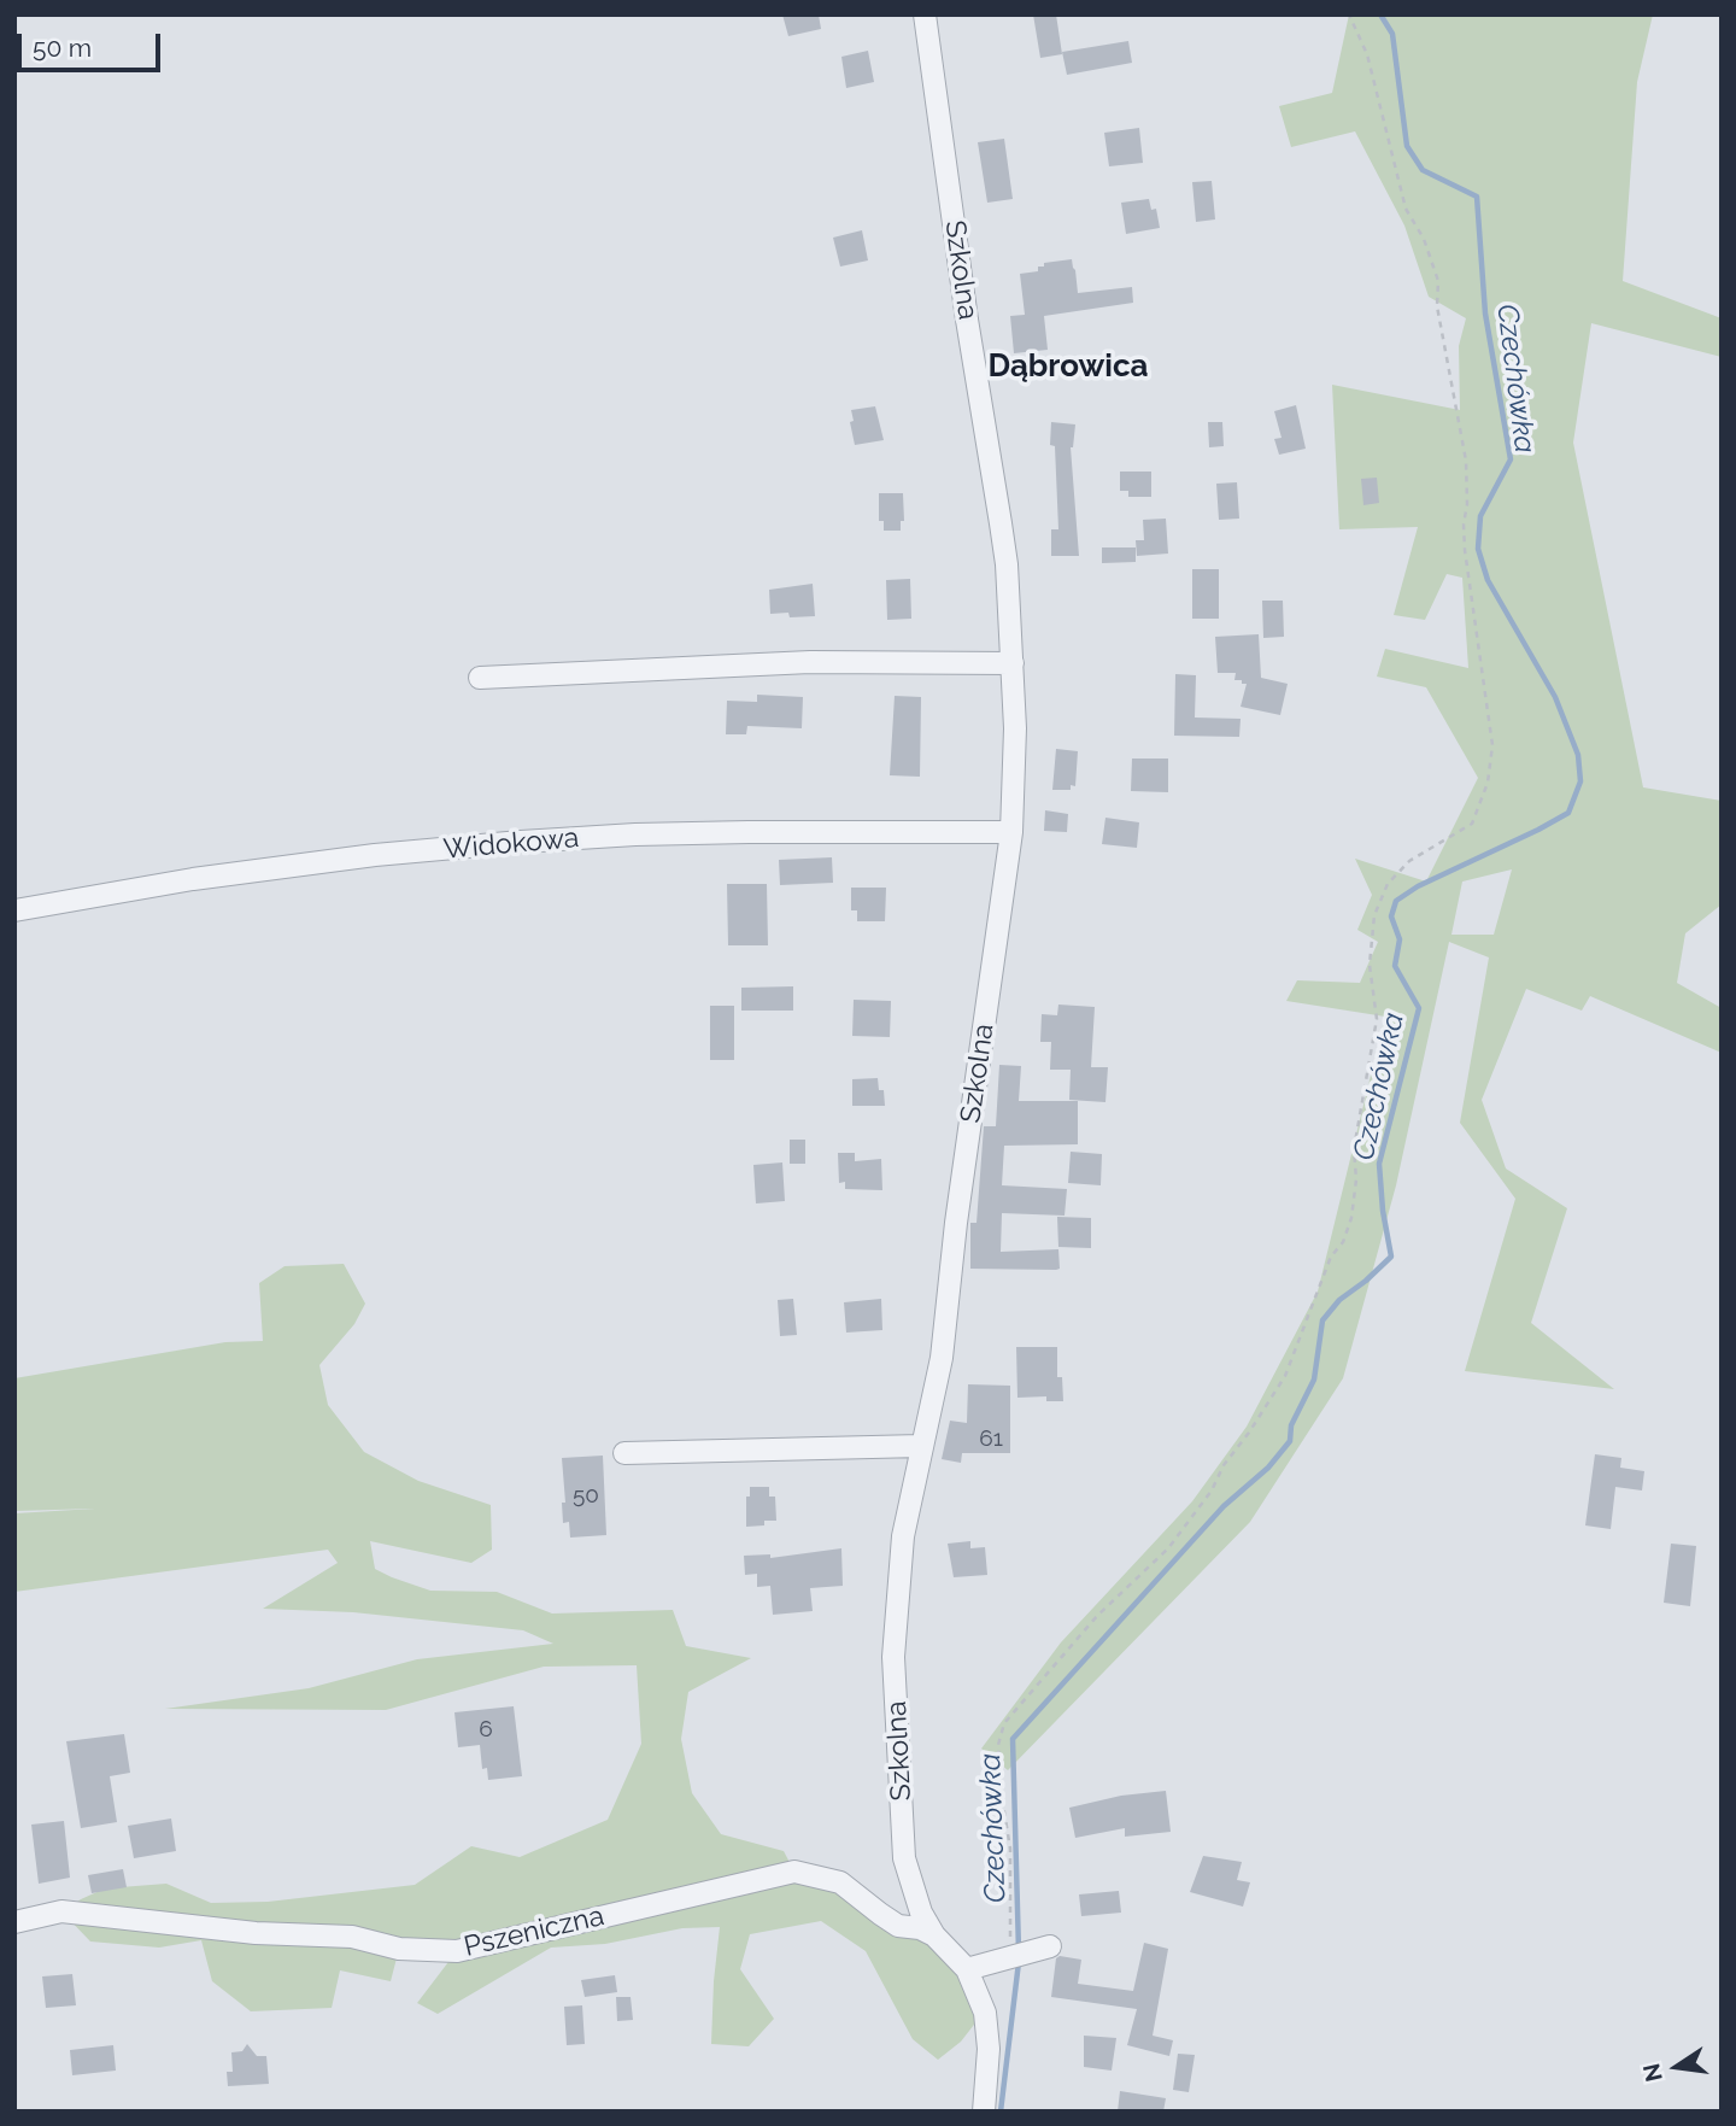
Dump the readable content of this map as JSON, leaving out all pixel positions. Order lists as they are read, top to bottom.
{
  "streets": {
    "street": ["Szkolna", "Widokowa", "Pszeniczna"]
  },
  "crossings": [
    ["Szkolna", "Widokowa"],
    ["Szkolna", "Pszeniczna"]
  ],
  "districts": ["Dąbrowica"],
  "water": ["Czechówka"],
  "house_numbers": ["61", "50", "6"],
  "scale_bar": "50 m",
  "north": "left"
}
